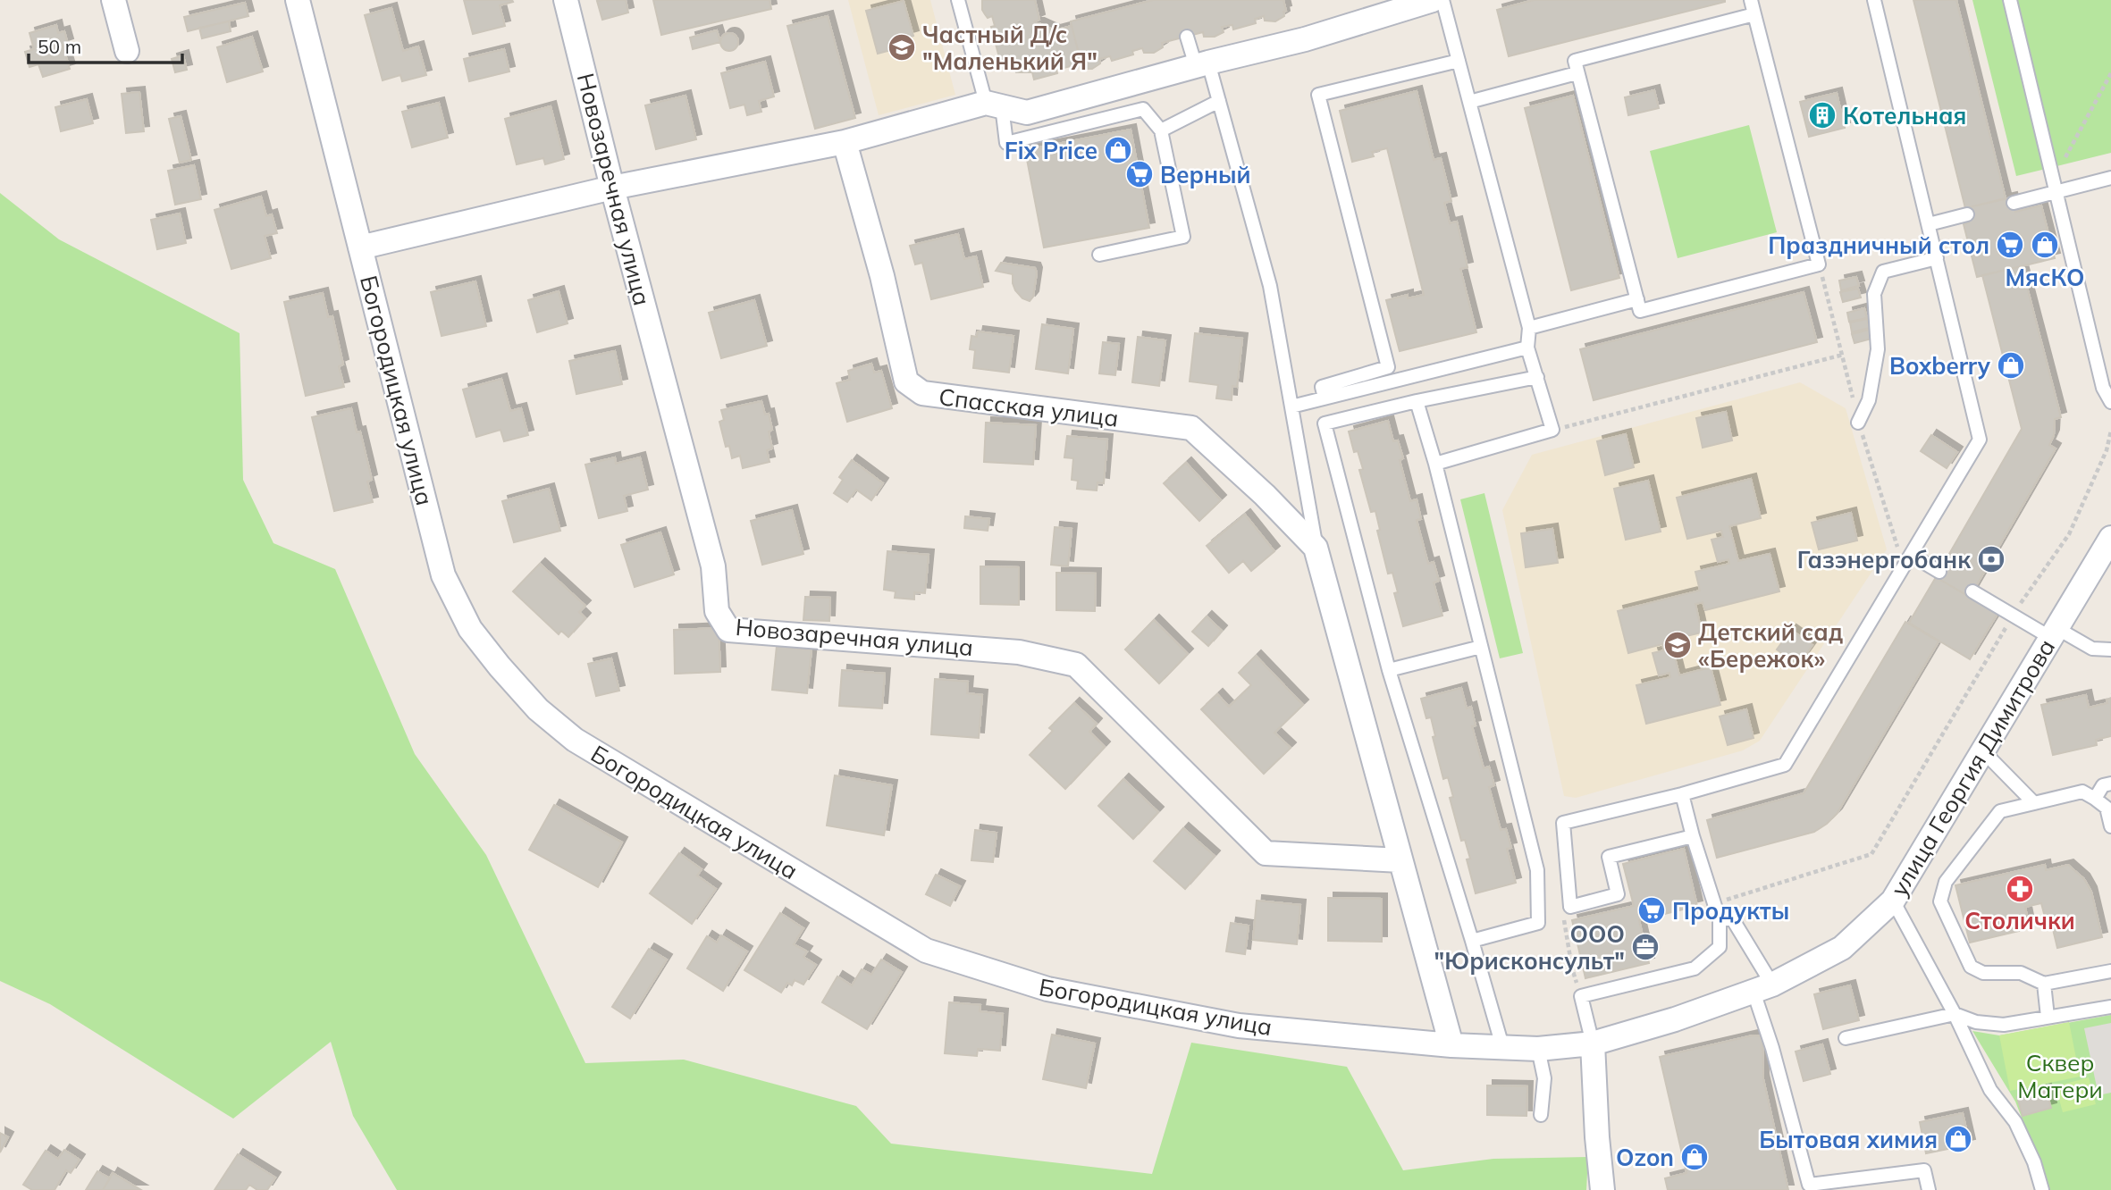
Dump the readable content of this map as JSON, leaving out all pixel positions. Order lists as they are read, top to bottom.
{
  "streets": {
    "street": [
      "Новозаречная улица",
      "Богородицкая улица",
      "Спасская улица",
      "улица Георгия Димитрова"
    ]
  },
  "crossings": [
    ["Богородицкая улица", "улица Георгия Димитрова"]
  ],
  "parks": ["Сквер Матери"],
  "places": {
    "school or university": ["Частный Д/с \"Маленький Я\"", "Детский сад «Бережок»"],
    "building": ["Котельная"],
    "shop": [
      "Fix Price",
      "МясКО",
      "Boxberry",
      "Бытовая химия",
      "Ozon"
    ],
    "supermarket": ["Верный", "Праздничный стол", "Продукты"],
    "bank": ["Газэнергобанк"],
    "pharmacy": ["Столички"],
    "office": ["ООО \"Юрисконсульт\""]
  },
  "scale_bar": "50 m"
}
